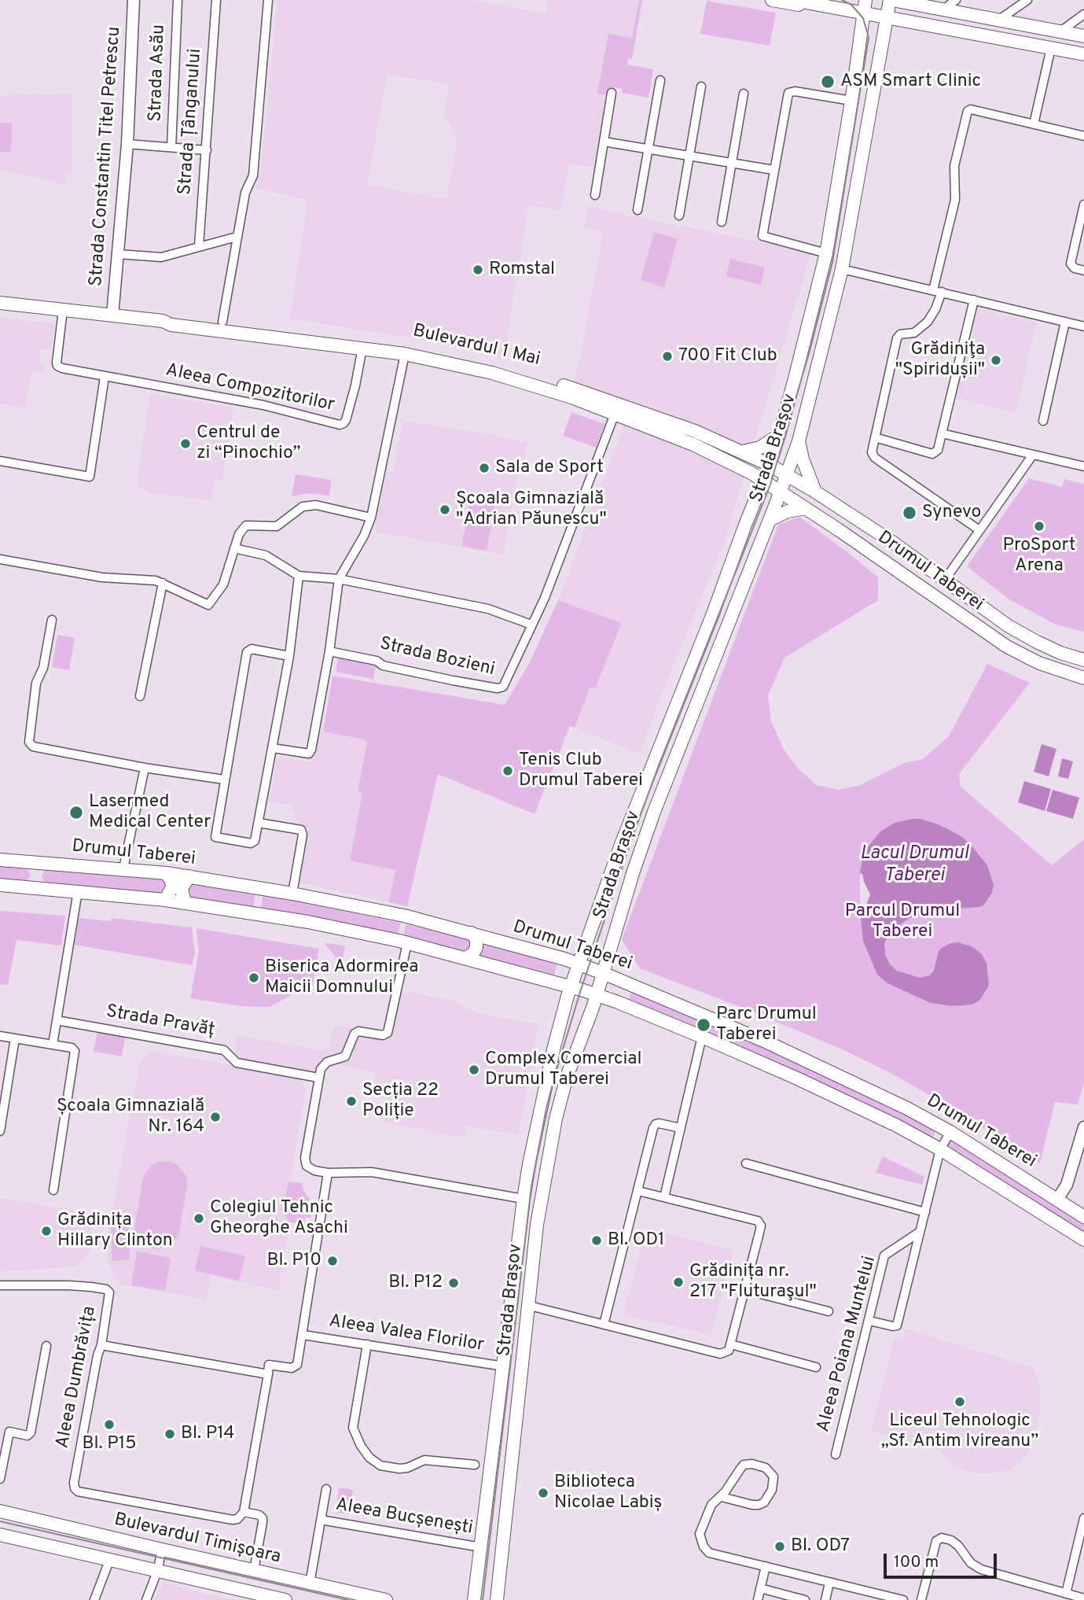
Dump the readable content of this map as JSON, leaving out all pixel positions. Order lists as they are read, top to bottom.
{
  "streets": {
    "main road": [
      "Bulevardul 1 Mai",
      "Strada Brașov",
      "Drumul Taberei",
      "Bulevardul Timișoara"
    ],
    "street": [
      "Strada Asău",
      "Strada Țânganului",
      "Strada Constantin Titel Petrescu",
      "Aleea Compozitorilor",
      "Strada Bozieni",
      "Strada Pravăț",
      "Aleea Valea Florilor",
      "Aleea Poiana Muntelui",
      "Aleea Dumbrăvița",
      "Aleea Bucșenești"
    ]
  },
  "crossings": [
    ["Strada Asău", "Strada Țânganului"],
    ["Strada Asău", "Strada Constantin Titel Petrescu"],
    ["Strada Constantin Titel Petrescu", "Bulevardul 1 Mai"],
    ["Bulevardul 1 Mai", "Aleea Compozitorilor"],
    ["Bulevardul 1 Mai", "Strada Brașov"],
    ["Bulevardul 1 Mai", "Drumul Taberei"],
    ["Bulevardul 1 Mai", "Strada Bozieni"],
    ["Strada Brașov", "Drumul Taberei"],
    ["Strada Brașov", "Aleea Valea Florilor"],
    ["Strada Brașov", "Aleea Bucșenești"],
    ["Aleea Bucșenești", "Bulevardul Timișoara"]
  ],
  "water": ["Lacul Drumul Taberei"],
  "parks": ["Parcul Drumul Taberei"],
  "places": [
    "ASM Smart Clinic",
    "Romstal",
    "700 Fit Club",
    "Grădiniţa \"Spiridușii\"",
    "Centrul de zi “Pinochio”",
    "Sala de Sport",
    "Școala Gimnazială \"Adrian Păunescu\"",
    "Synevo",
    "ProSport Arena",
    "Tenis Club Drumul Taberei",
    "Lasermed Medical Center",
    "Biserica Adormirea Maicii Domnului",
    "Parc Drumul Taberei",
    "Complex Comercial Drumul Taberei",
    "Secția 22 Poliție",
    "Școala Gimnazială Nr. 164",
    "Colegiul Tehnic Gheorghe Asachi",
    "Grădinița Hillary Clinton",
    "Bl. OD1",
    "Bl. P10",
    "Grădinița nr. 217 \"Fluturaşul\"",
    "Bl. P12",
    "Liceul Tehnologic „Sf. Antim Ivireanu”",
    "Bl. P15",
    "Bl. P14",
    "Biblioteca Nicolae Labiș",
    "Bl. OD7"
  ],
  "scale_bar": "100 m"
}
